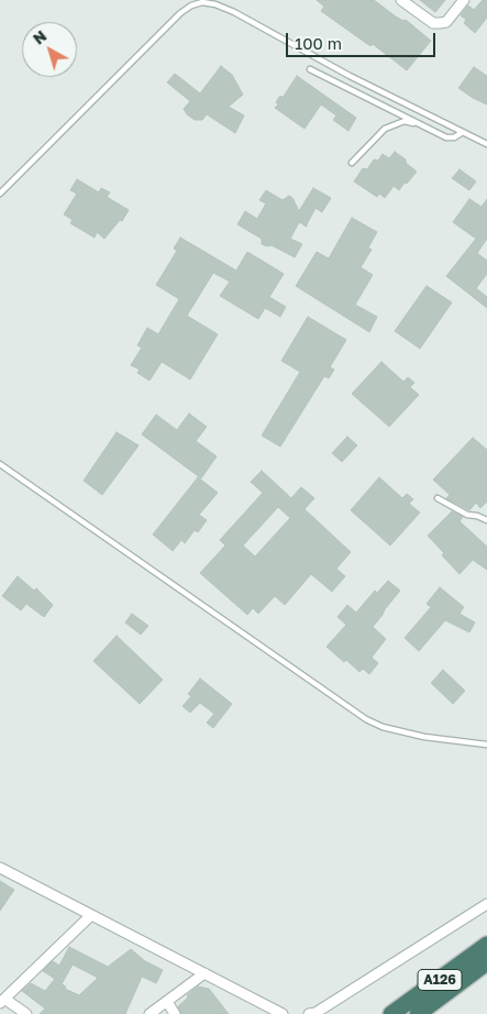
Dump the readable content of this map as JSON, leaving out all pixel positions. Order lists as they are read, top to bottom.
{
  "streets": {
    "highway": ["A126"]
  },
  "scale_bar": "100 m",
  "north": "top left"
}
